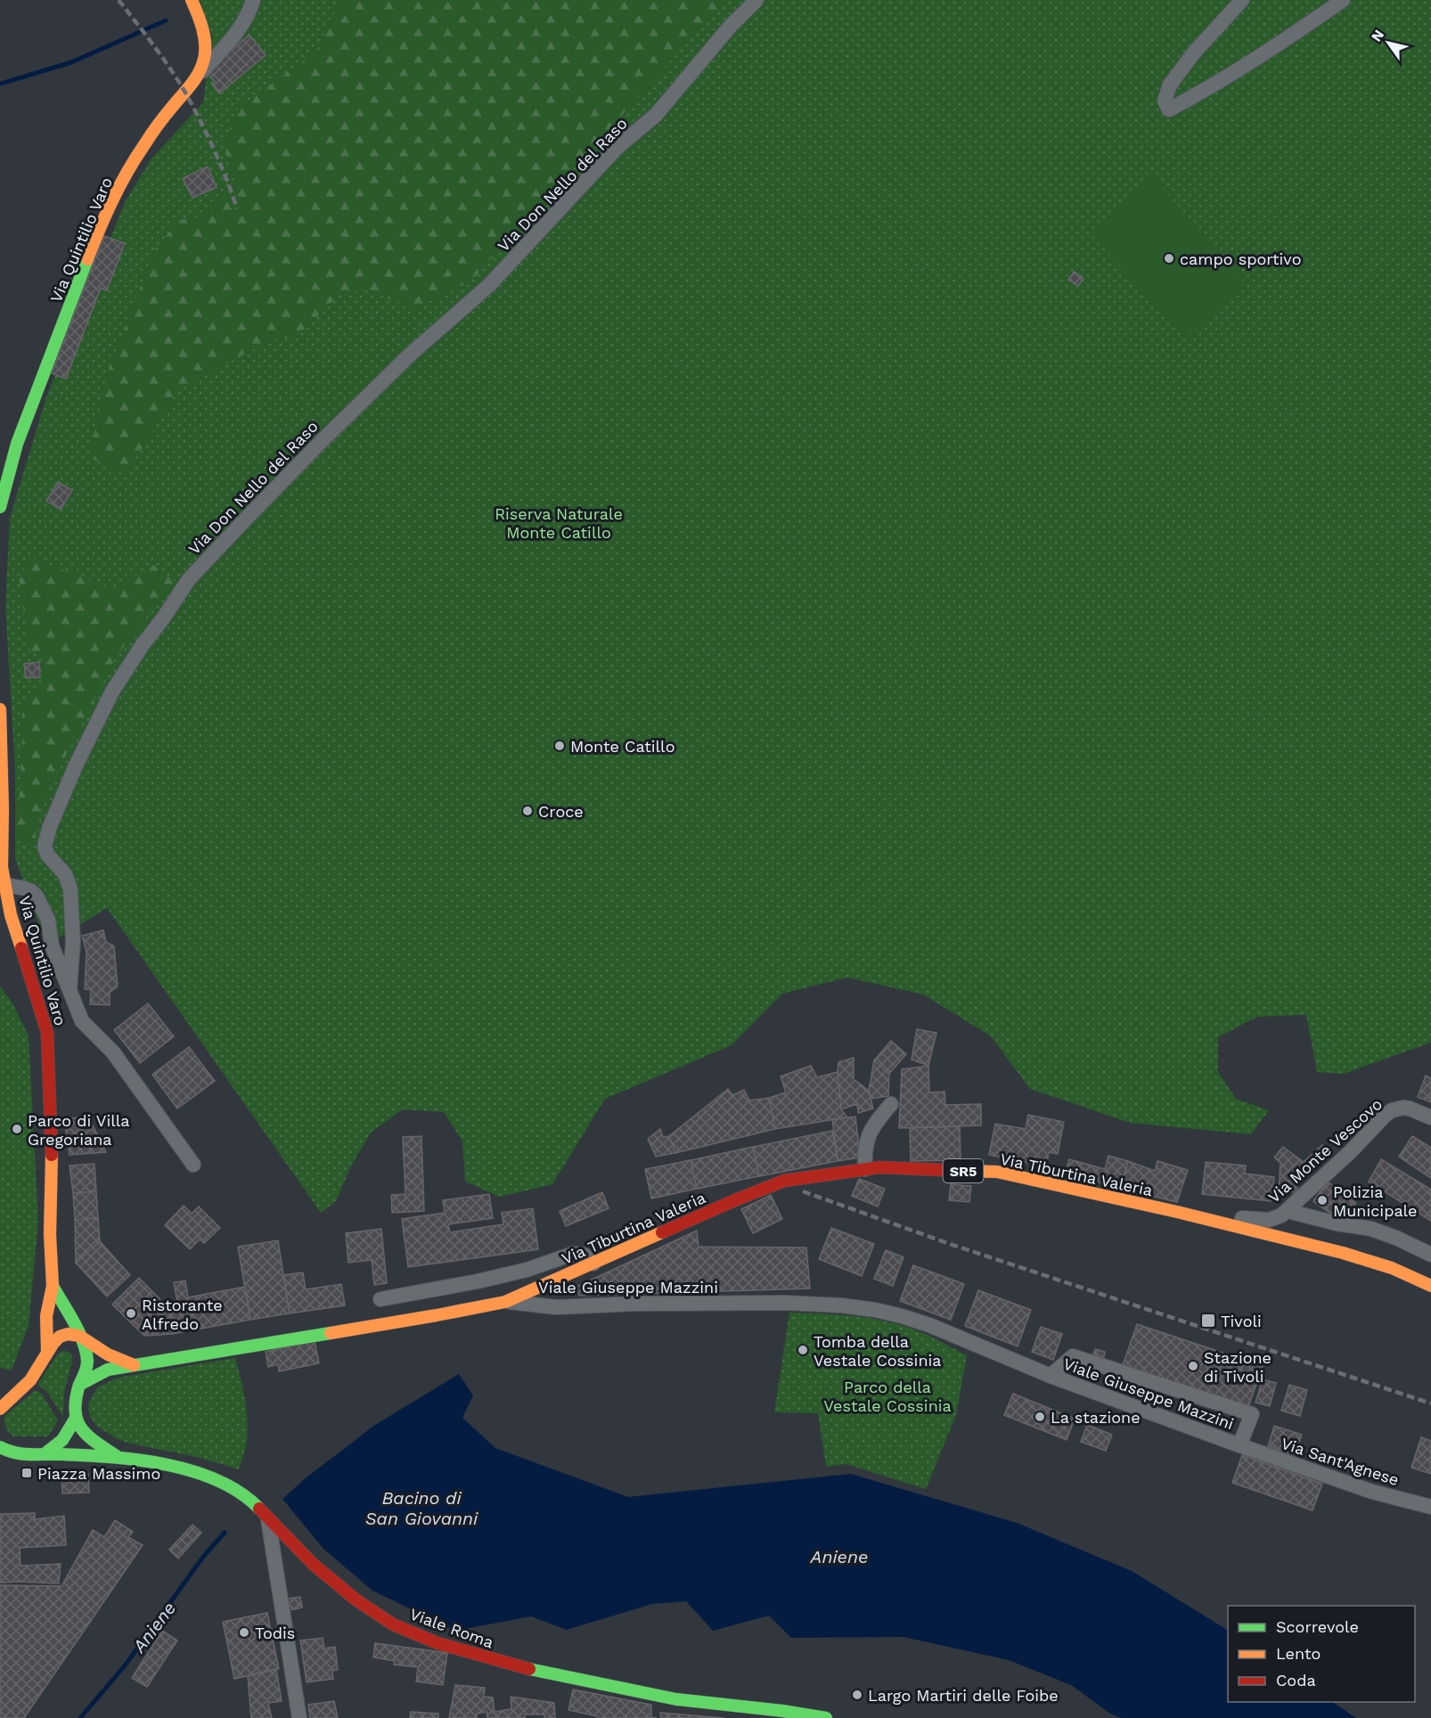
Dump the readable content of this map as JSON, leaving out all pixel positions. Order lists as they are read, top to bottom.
{
  "streets": {
    "main road": [
      "Via Quintilio Varo",
      "SR5",
      "Via Tiburtina Valeria",
      "Viale Giuseppe Mazzini",
      "Viale Roma"
    ],
    "street": ["Via Don Nello del Raso", "Via Monte Vescovo", "Via Sant'Agnese"]
  },
  "crossings": [
    ["Via Monte Vescovo", "Via Tiburtina Valeria"],
    ["Via Tiburtina Valeria", "Viale Giuseppe Mazzini"],
    ["Viale Giuseppe Mazzini", "Via Sant'Agnese"]
  ],
  "water": ["Bacino di San Giovanni", "Aniene"],
  "parks": ["Riserva Naturale Monte Catillo", "Parco della Vestale Cossinia"],
  "places": {
    "other": [
      "campo sportivo",
      "Monte Catillo",
      "Croce",
      "Parco di Villa Gregoriana",
      "Polizia Municipale",
      "Ristorante Alfredo",
      "Tomba della Vestale Cossinia",
      "Stazione di Tivoli",
      "La stazione",
      "Todis",
      "Largo Martiri delle Foibe"
    ],
    "transit": ["Tivoli", "Piazza Massimo"]
  },
  "legend": ["Scorrevole", "Lento", "Coda"],
  "north": "top left"
}
